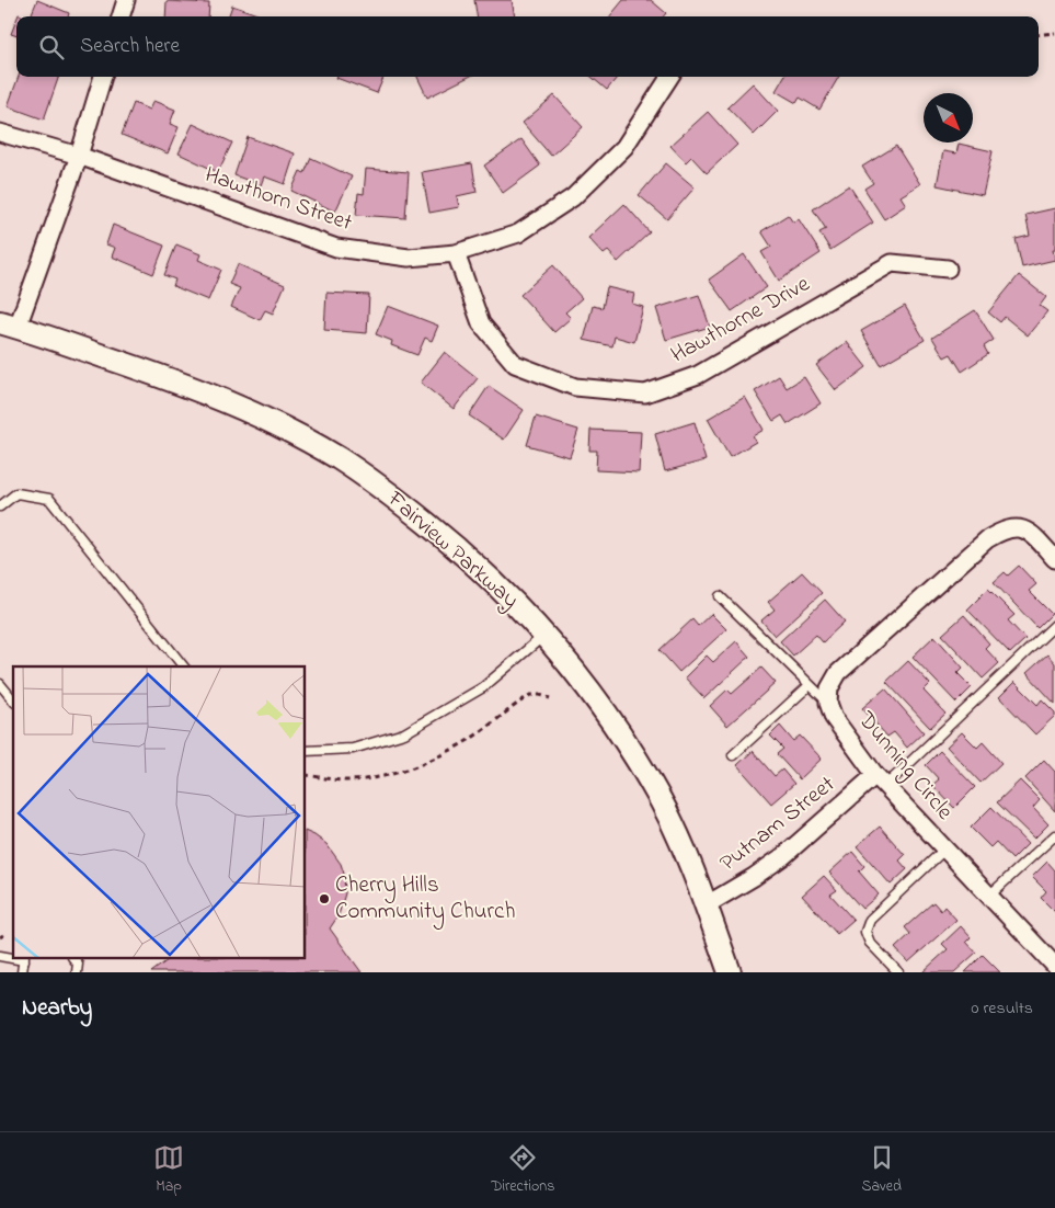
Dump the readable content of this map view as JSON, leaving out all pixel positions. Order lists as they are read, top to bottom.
{
  "streets": {
    "main road": ["Fairview Parkway"],
    "street": [
      "Hawthorn Street",
      "Hawthorne Drive",
      "Dunning Circle",
      "Putnam Street"
    ]
  },
  "crossings": [
    ["Hawthorn Street", "Hawthorne Drive"],
    ["Fairview Parkway", "Putnam Street"],
    ["Dunning Circle", "Putnam Street"]
  ],
  "places": ["Cherry Hills Community Church"],
  "north": "bottom right",
  "page": {
    "search": "Search here",
    "heading": ["Nearby", "0 results"],
    "nav": ["Map", "Directions", "Saved"]
  }
}
